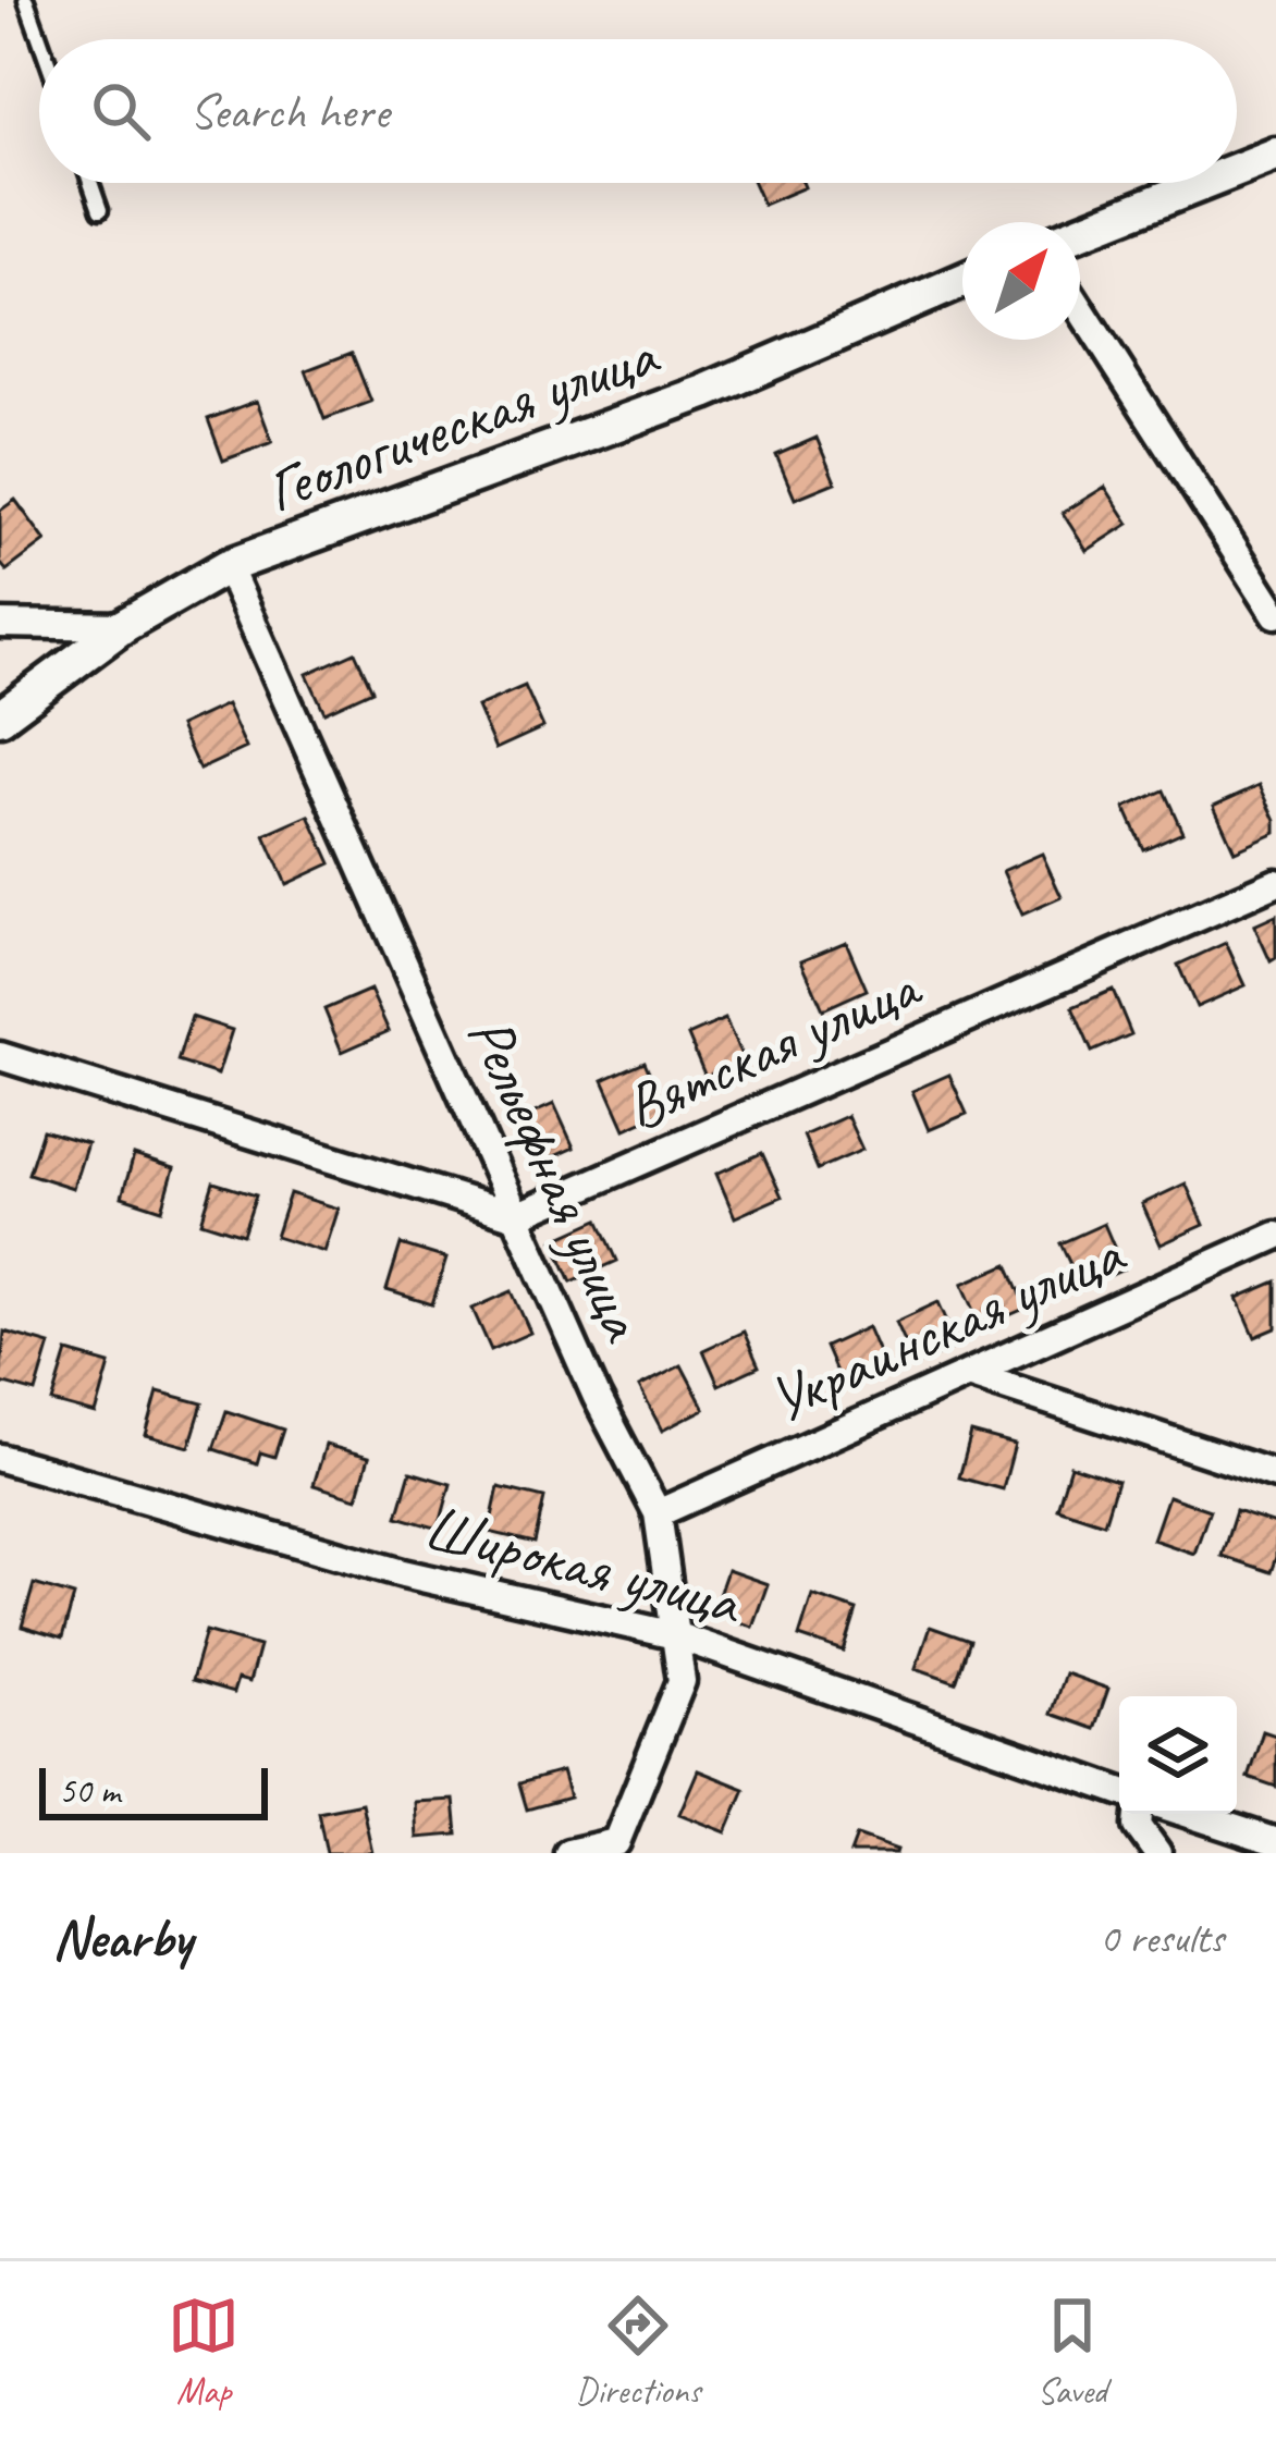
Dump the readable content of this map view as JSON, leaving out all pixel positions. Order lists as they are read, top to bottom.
{
  "streets": {
    "street": [
      "Геологическая улица",
      "Вятская улица",
      "Рельефная улица",
      "Украинская улица",
      "Широкая улица"
    ]
  },
  "crossings": [
    ["Геологическая улица", "Рельефная улица"],
    ["Вятская улица", "Рельефная улица"],
    ["Рельефная улица", "Украинская улица"],
    ["Рельефная улица", "Широкая улица"]
  ],
  "scale_bar": "50 m",
  "north": "top right",
  "page": {
    "search": "Search here",
    "scale": "50 m",
    "heading": ["Nearby", "0 results"],
    "nav": ["Map", "Directions", "Saved"]
  }
}
